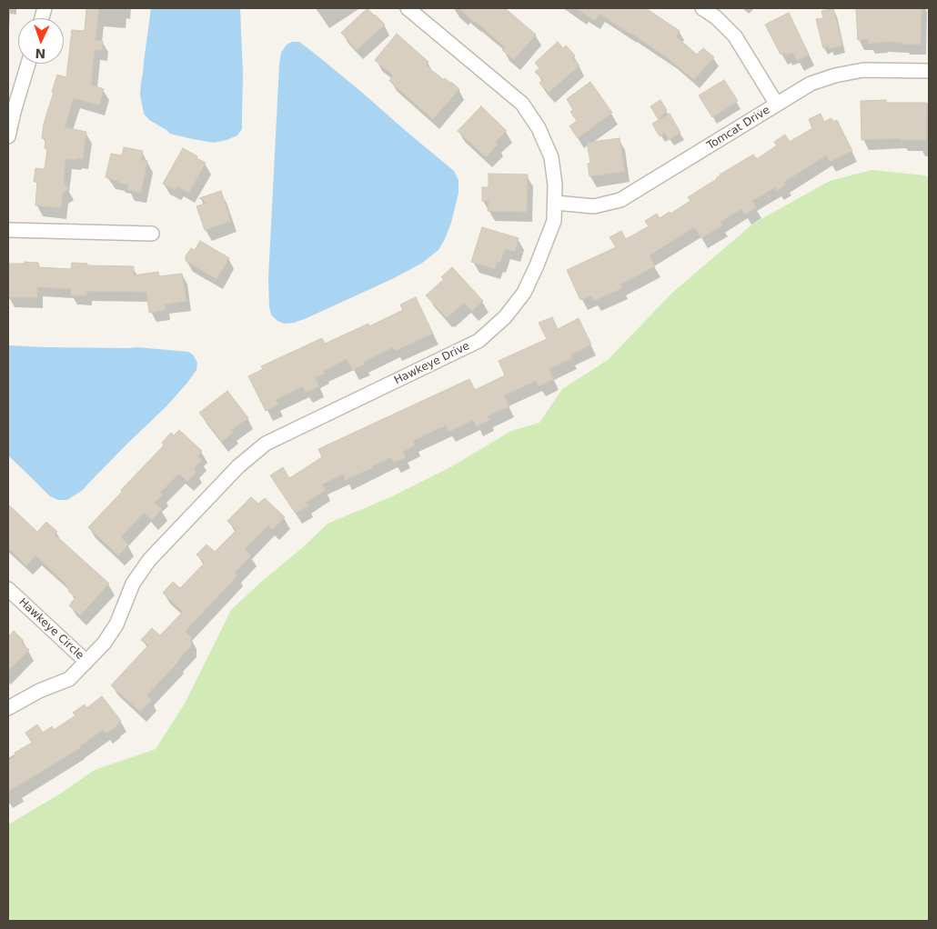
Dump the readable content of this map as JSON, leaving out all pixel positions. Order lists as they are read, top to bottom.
{
  "streets": {
    "street": ["Tomcat Drive", "Hawkeye Drive", "Hawkeye Circle"]
  },
  "crossings": [
    ["Tomcat Drive", "Hawkeye Drive"],
    ["Hawkeye Drive", "Hawkeye Circle"]
  ],
  "north": "bottom"
}
